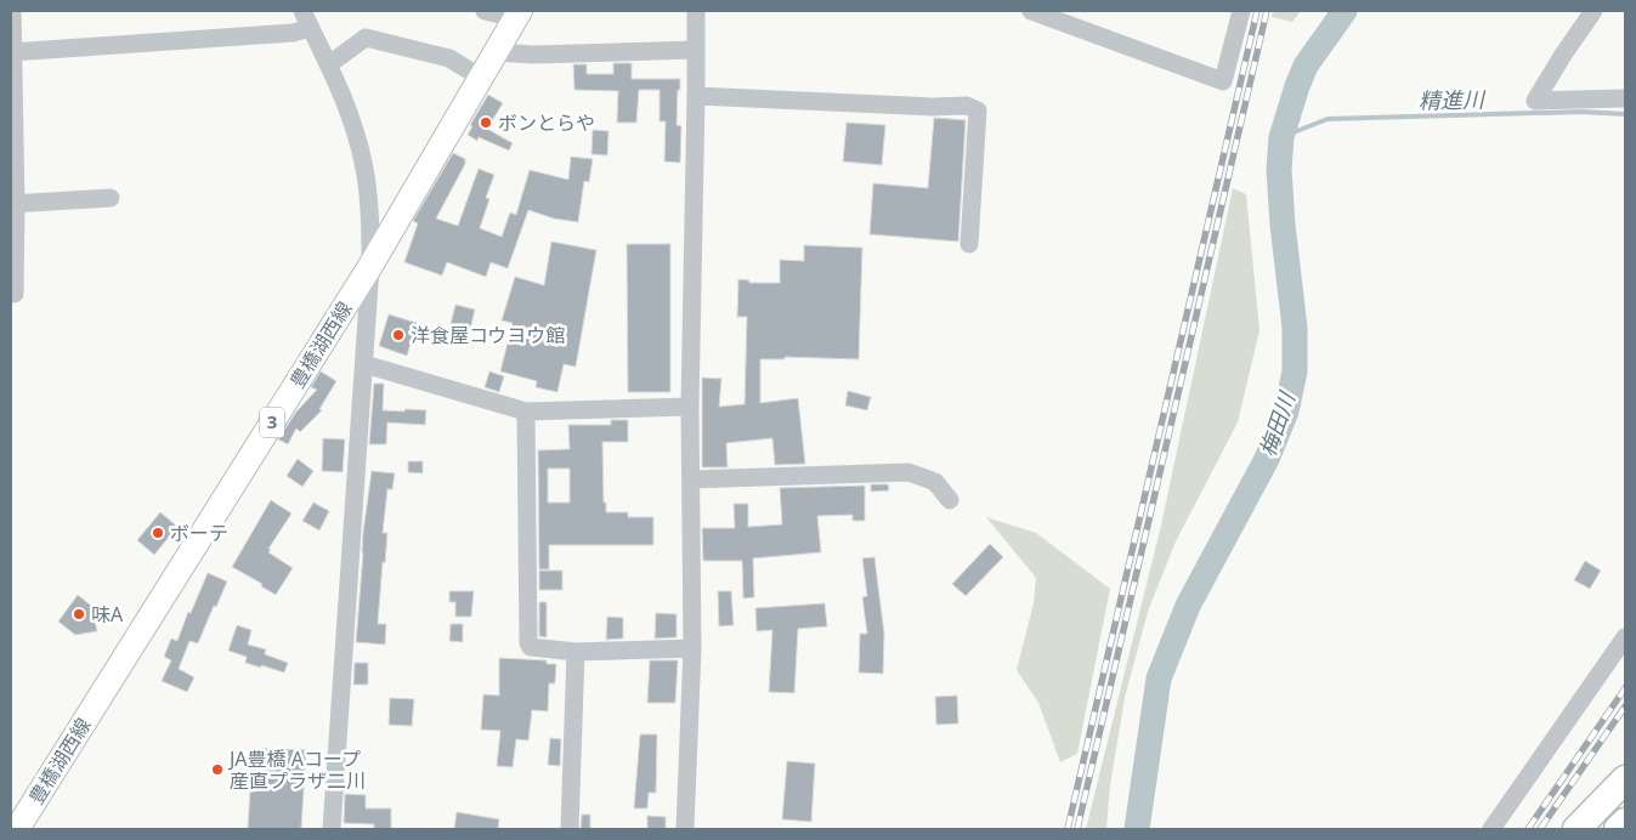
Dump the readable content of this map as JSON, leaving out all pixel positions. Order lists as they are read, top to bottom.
{
  "streets": {
    "main road": ["豊橋湖西線", "3"]
  },
  "water": ["精進川", "梅田川"],
  "places": [
    "ボンとらや",
    "洋食屋コウヨウ館",
    "ボーテ",
    "味A",
    "JA豊橋 Aコープ 産直プラザ二川"
  ]
}
